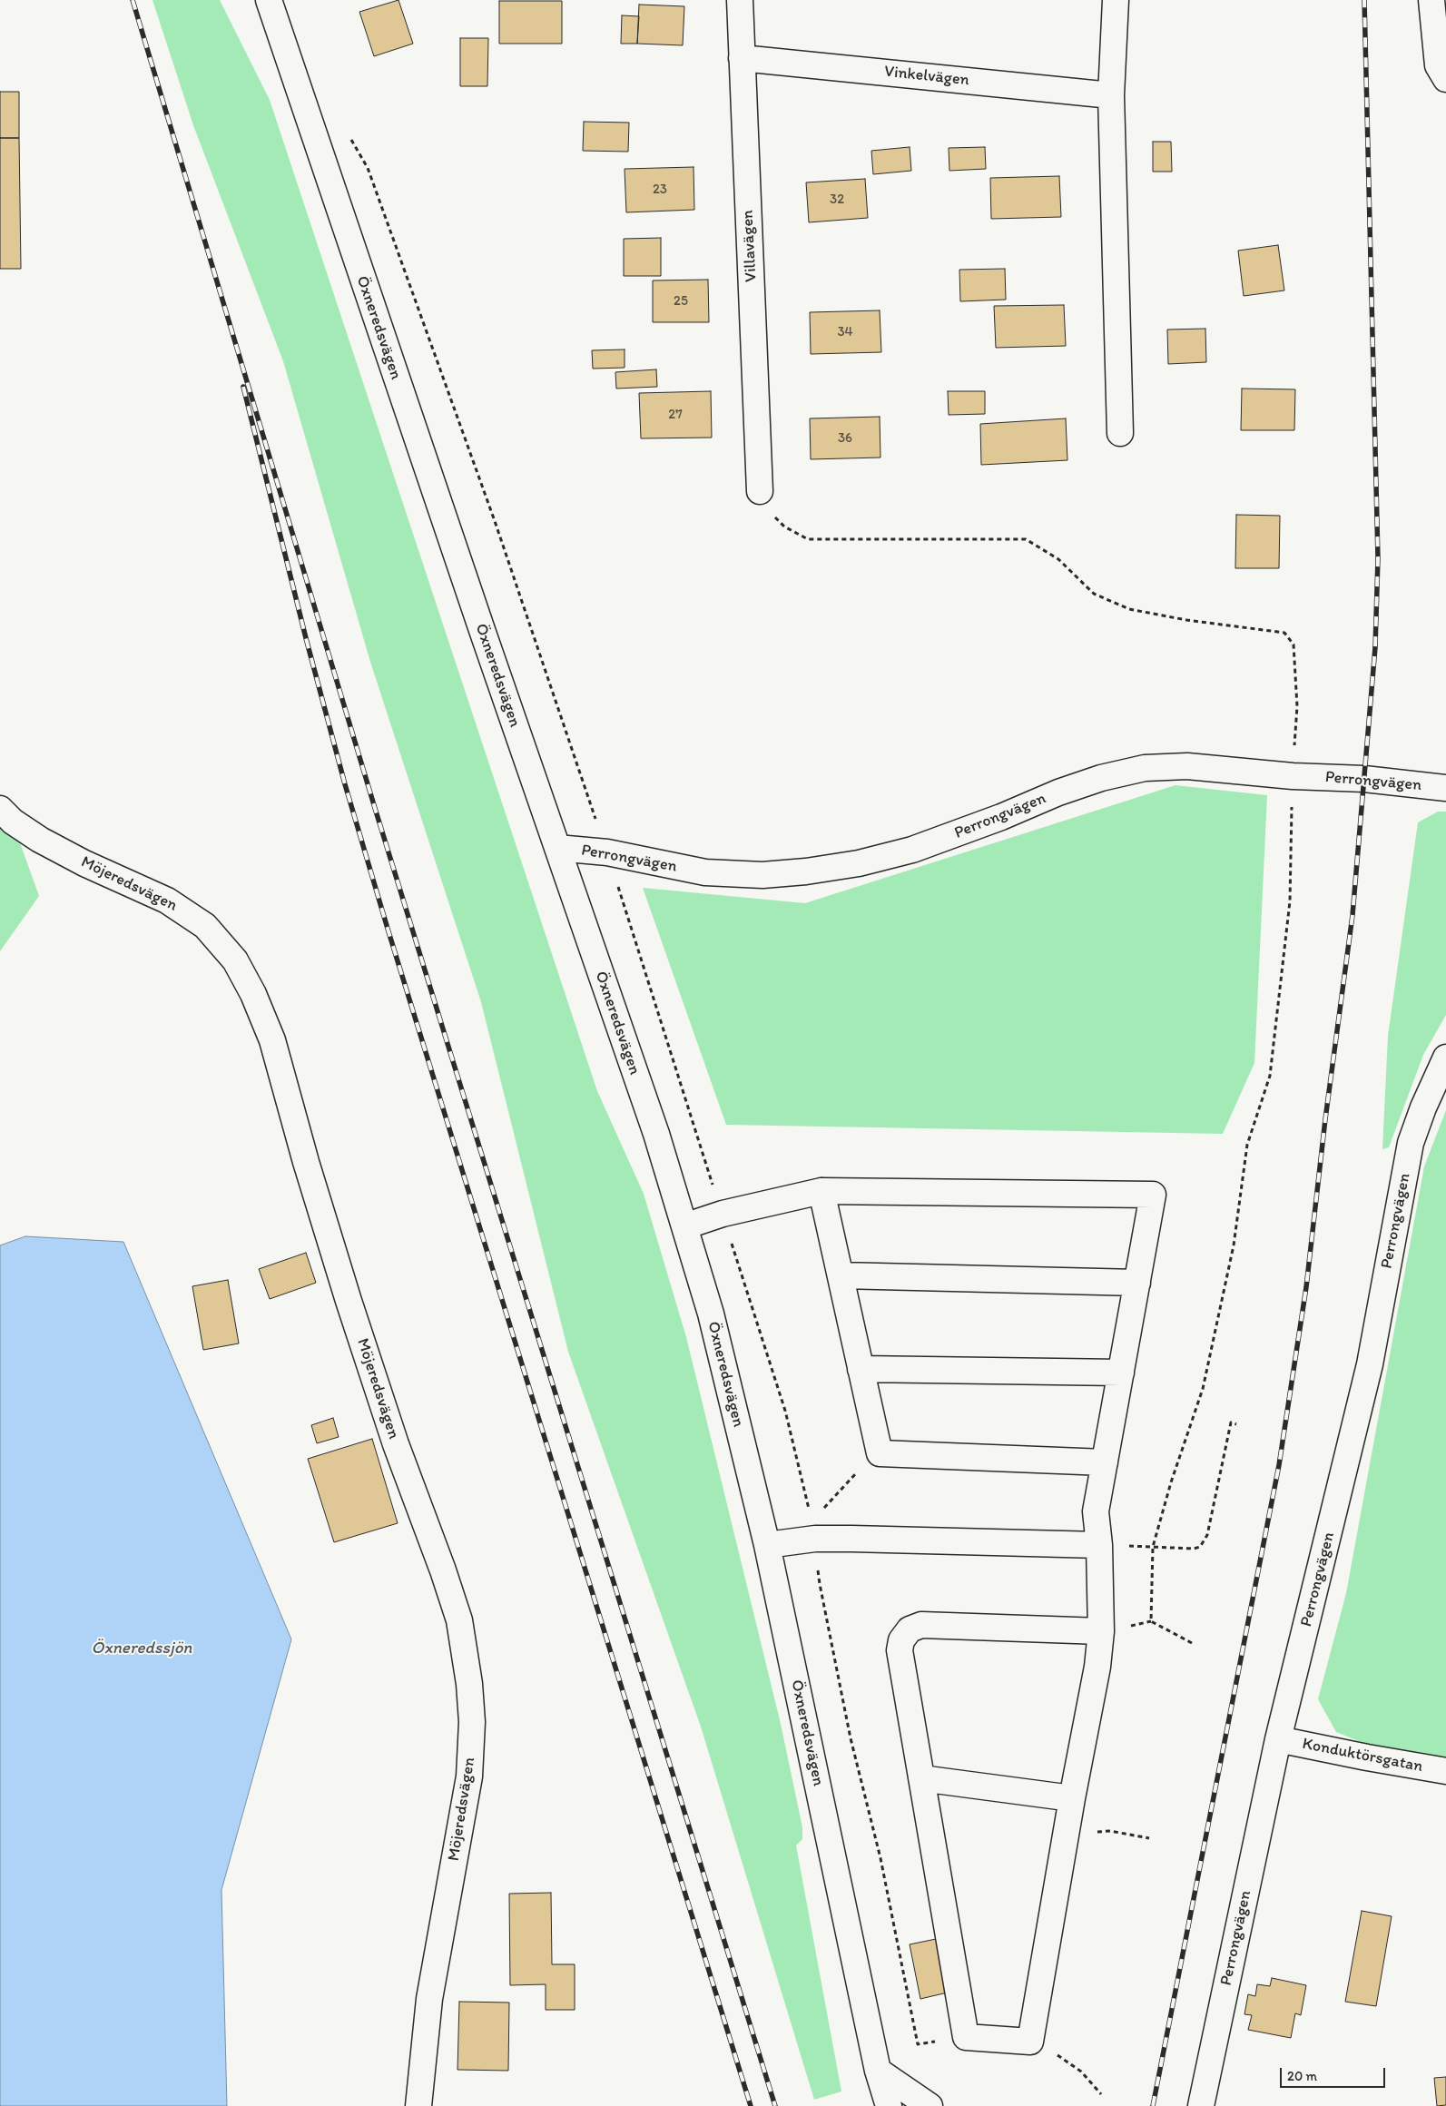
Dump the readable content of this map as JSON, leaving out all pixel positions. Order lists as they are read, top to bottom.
{
  "streets": {
    "street": [
      "Vinkelvägen",
      "Villavägen",
      "Öxneredsvägen",
      "Perrongvägen",
      "Möjeredsvägen",
      "Konduktörsgatan"
    ]
  },
  "crossings": [
    ["Vinkelvägen", "Villavägen"],
    ["Öxneredsvägen", "Perrongvägen"],
    ["Perrongvägen", "Konduktörsgatan"]
  ],
  "water": ["Öxneredssjön"],
  "house_numbers": [
    "23",
    "32",
    "25",
    "34",
    "27",
    "36"
  ],
  "scale_bar": "20 m"
}
